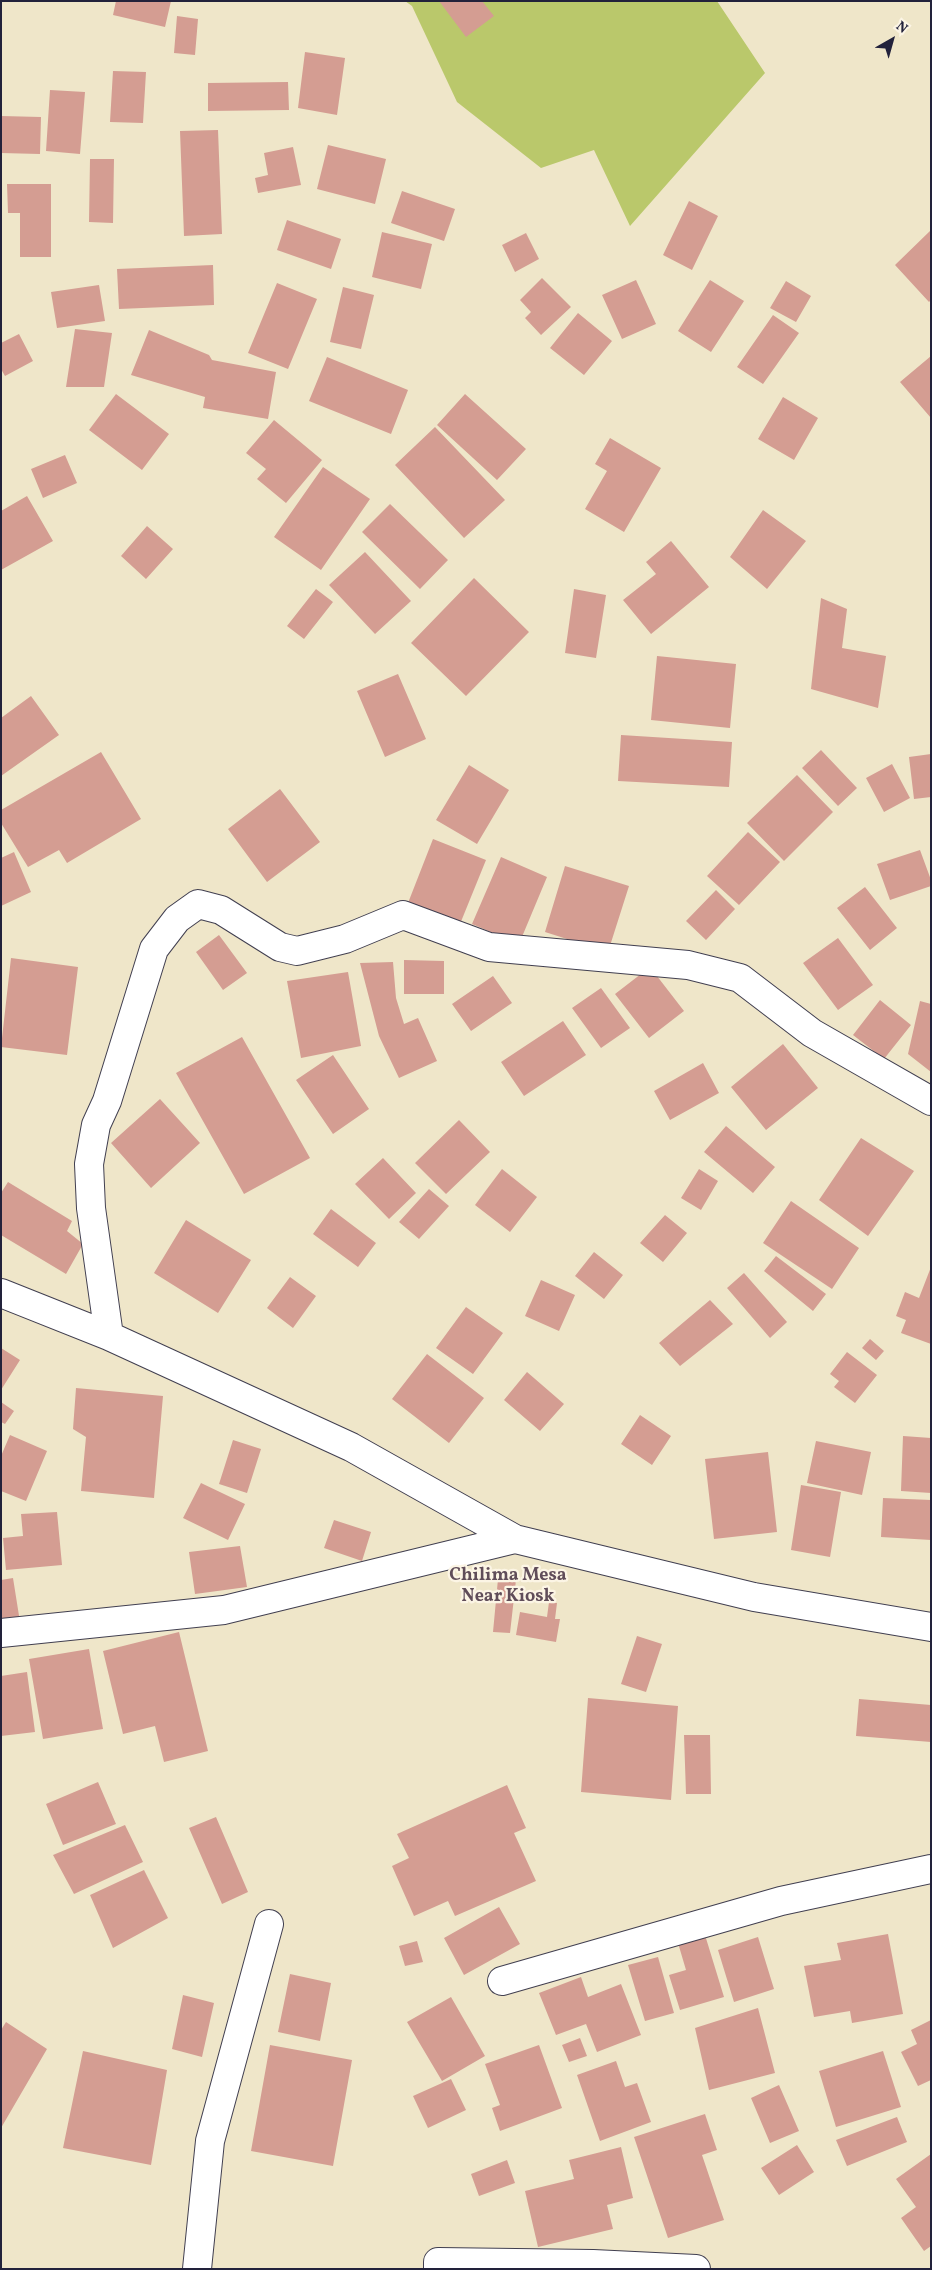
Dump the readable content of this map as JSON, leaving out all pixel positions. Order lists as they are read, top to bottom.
{
  "districts": ["Chilima Mesa Near Kiosk"],
  "north": "top right"
}
